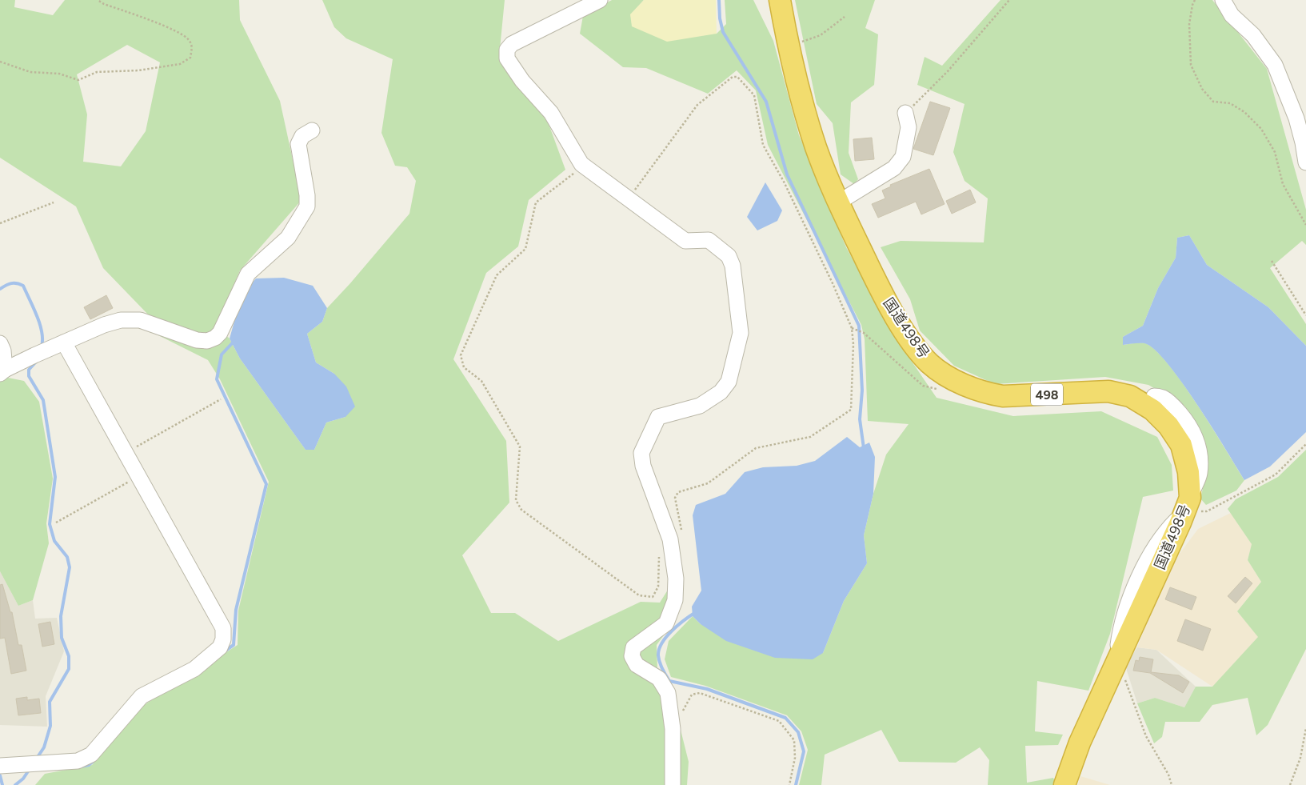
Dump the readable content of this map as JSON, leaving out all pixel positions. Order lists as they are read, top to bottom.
{
  "streets": {
    "highway": ["国道498号", "498"]
  }
}
